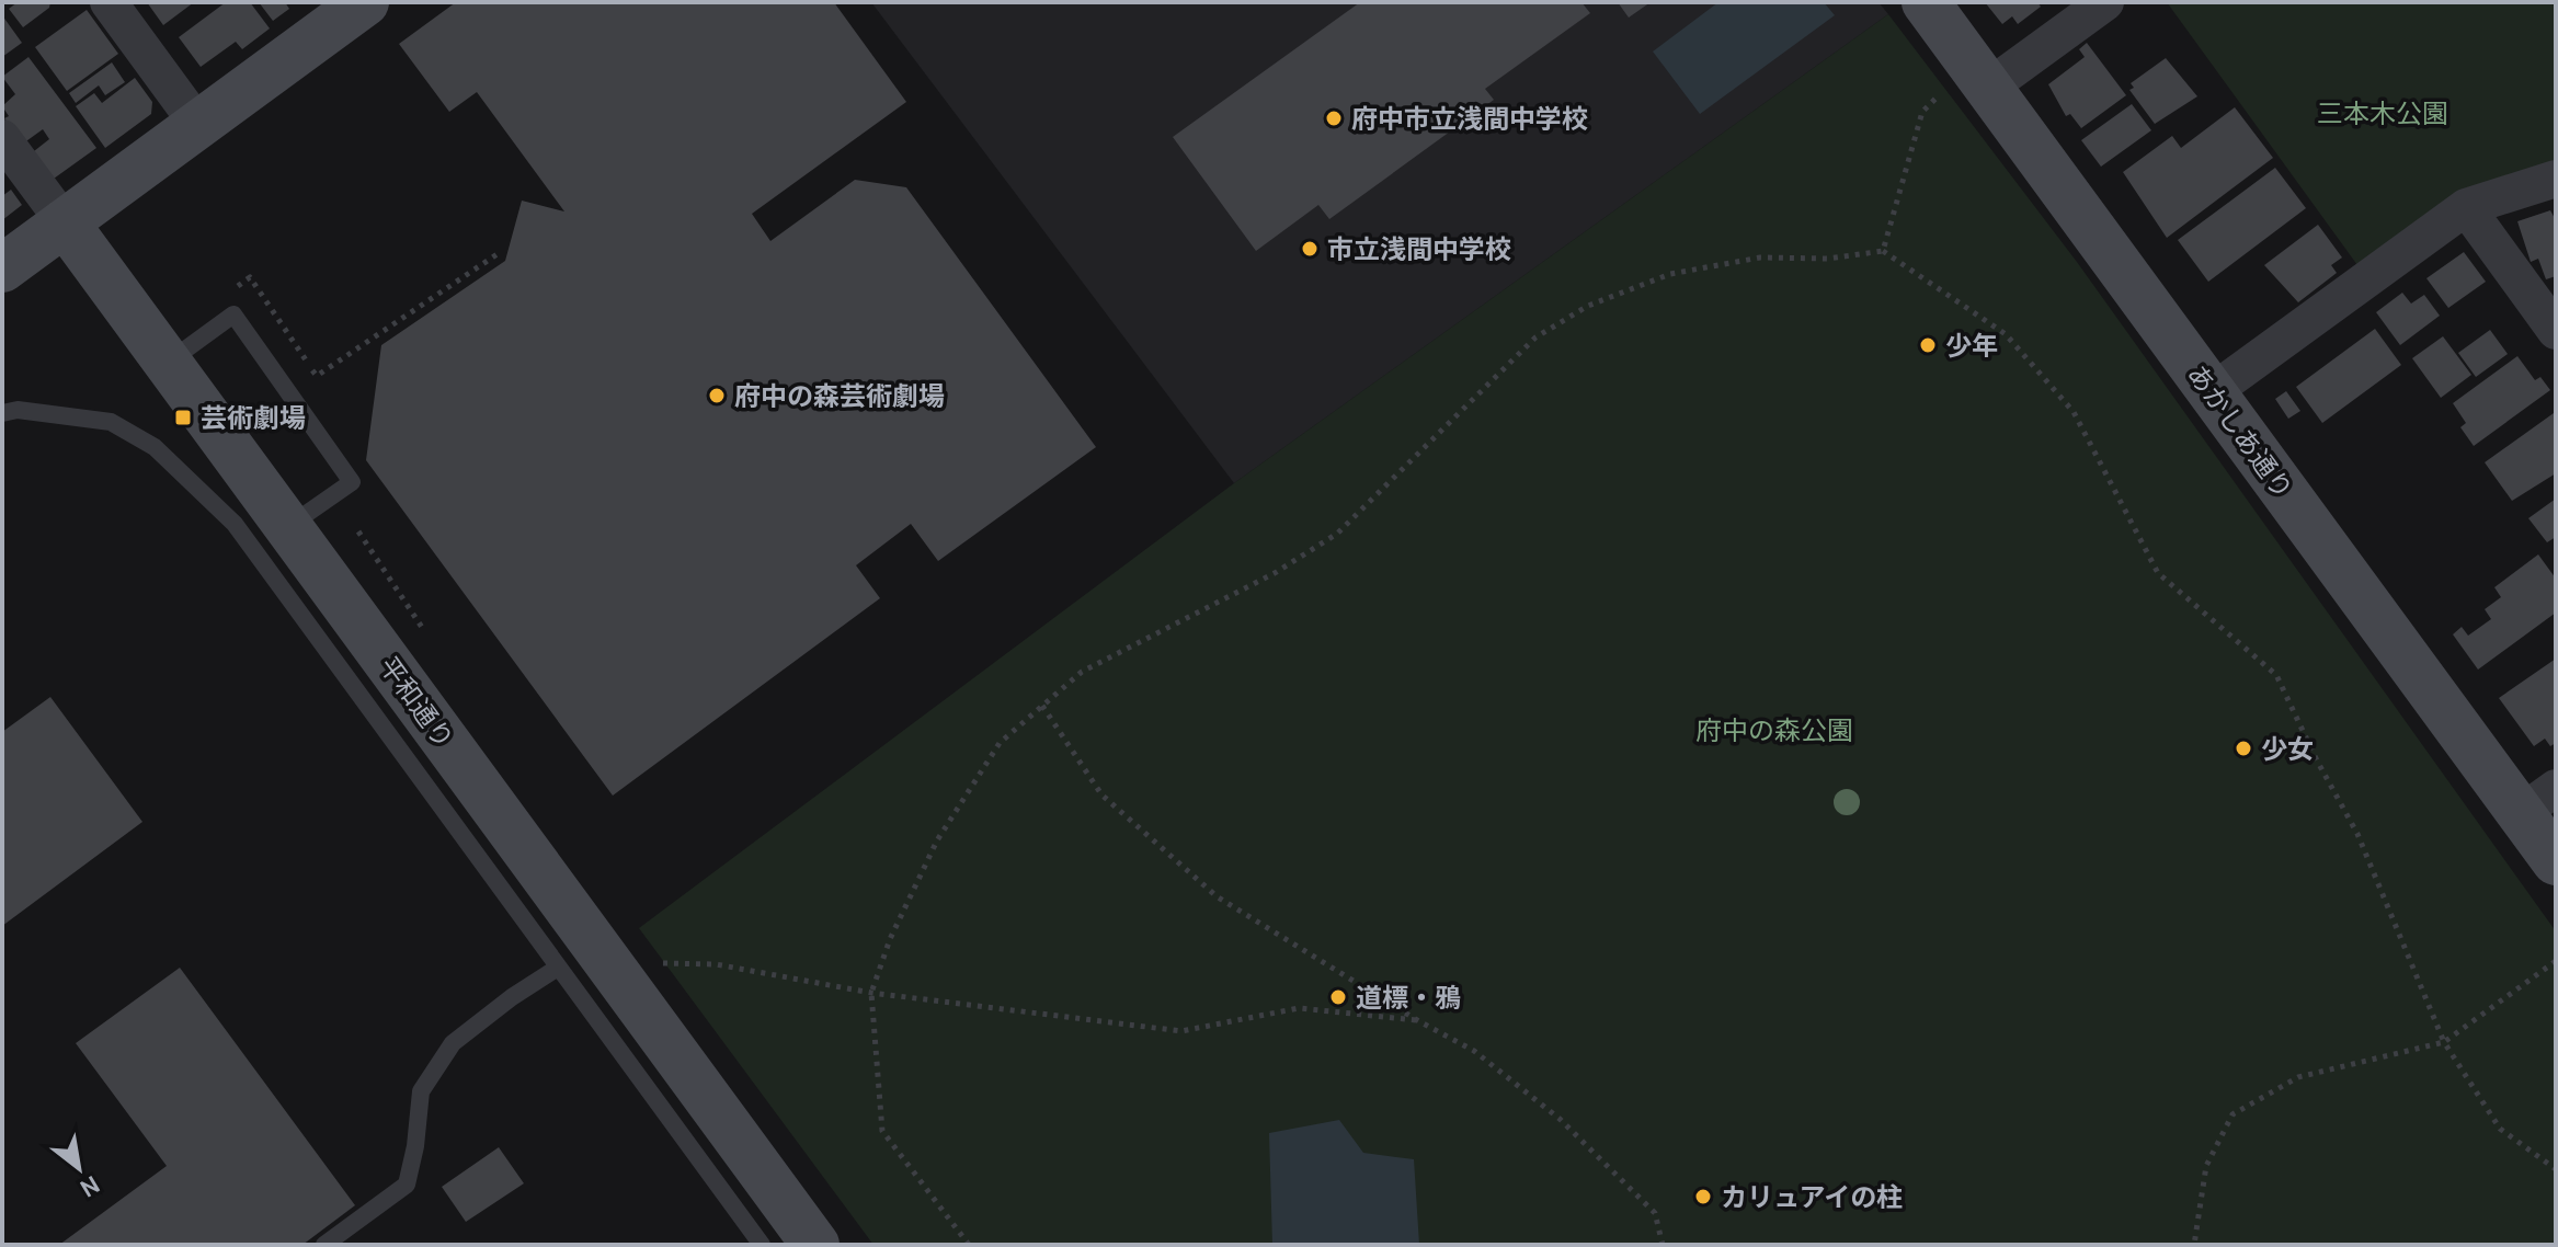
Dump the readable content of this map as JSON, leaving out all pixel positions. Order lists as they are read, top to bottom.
{
  "streets": {
    "street": ["あかしあ通り", "平和通り"]
  },
  "parks": ["三本木公園", "府中の森公園"],
  "places": {
    "other": [
      "府中市立浅間中学校",
      "市立浅間中学校",
      "少年",
      "府中の森芸術劇場",
      "少女",
      "道標・鴉",
      "カリュアイの柱"
    ],
    "transit": ["芸術劇場"]
  },
  "north": "bottom right"
}
